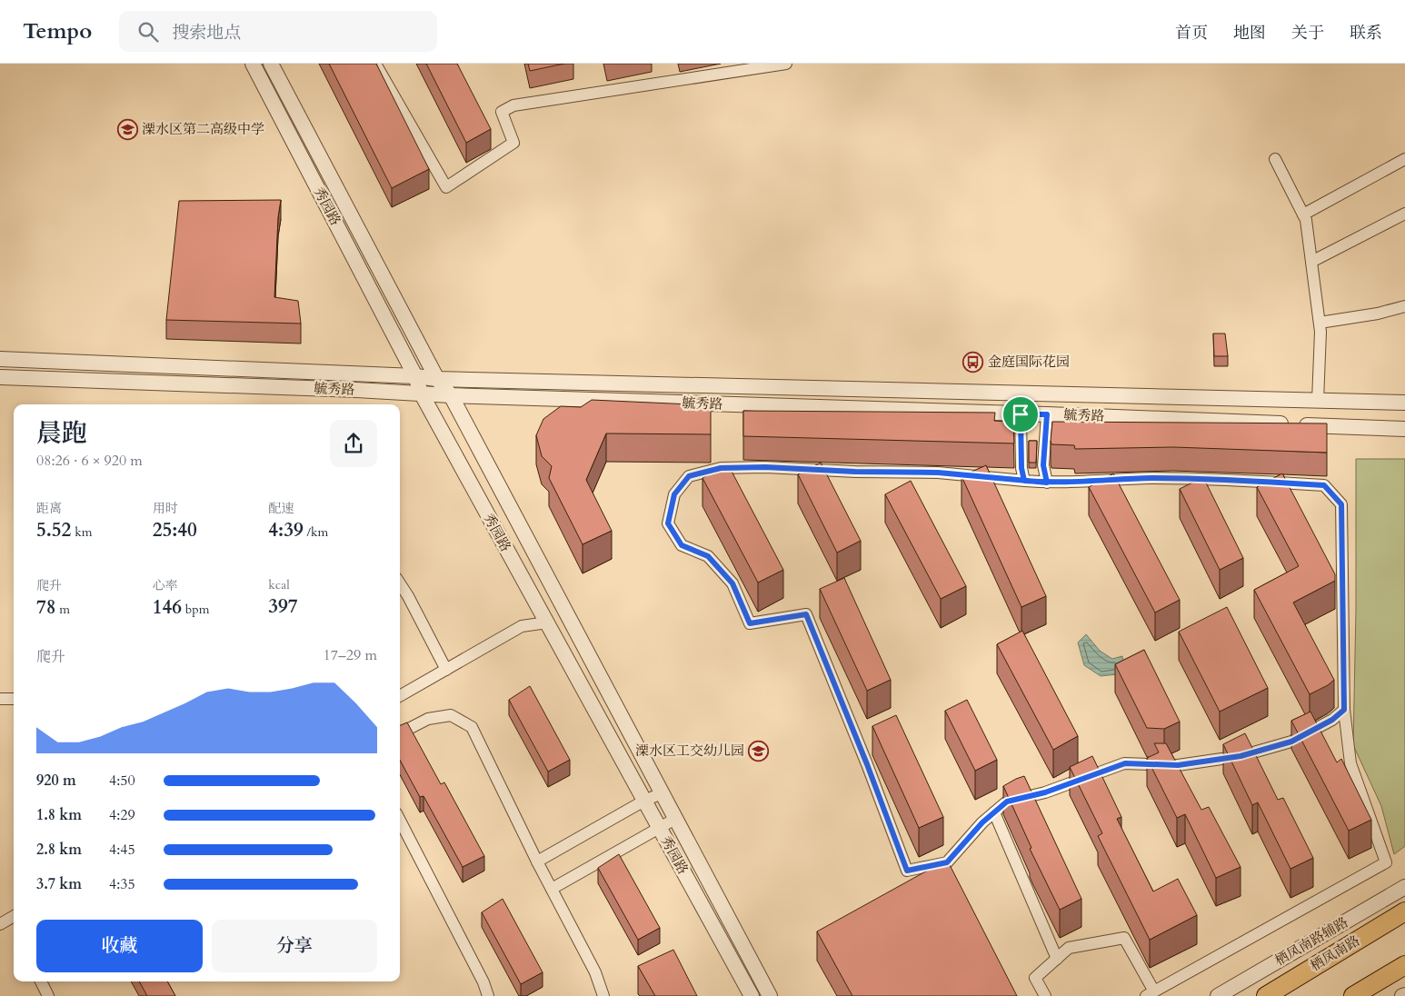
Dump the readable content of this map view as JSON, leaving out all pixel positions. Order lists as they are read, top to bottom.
{
  "streets": {
    "main road": ["栖凤南路"],
    "street": ["秀园路", "毓秀路", "栖凤南路辅路"]
  },
  "crossings": [
    ["秀园路", "毓秀路"]
  ],
  "places": {
    "school or university": ["溧水区第二高级中学", "溧水区工交幼儿园"],
    "bus stop": ["金庭国际花园"]
  },
  "page": {
    "header": "Tempo",
    "search": "搜索地点",
    "nav": [
      "首页",
      "地图",
      "关于",
      "联系"
    ],
    "heading": ["晨跑", "08:26 · 6 × 920 m"],
    "stats": [
      ["距离", "5.52 km"],
      ["用时", "25:40"],
      ["配速", "4:39 /km"],
      ["爬升", "78 m"],
      ["心率", "146 bpm"],
      ["kcal", "397"]
    ],
    "chart": ["爬升", "17–29 m"],
    "list": [
      {
        "name": "920 m",
        "note": "4:50"
      },
      {
        "name": "1.8 km",
        "note": "4:29"
      },
      {
        "name": "2.8 km",
        "note": "4:45"
      },
      {
        "name": "3.7 km",
        "note": "4:35"
      }
    ],
    "buttons": ["收藏", "分享"]
  }
}
